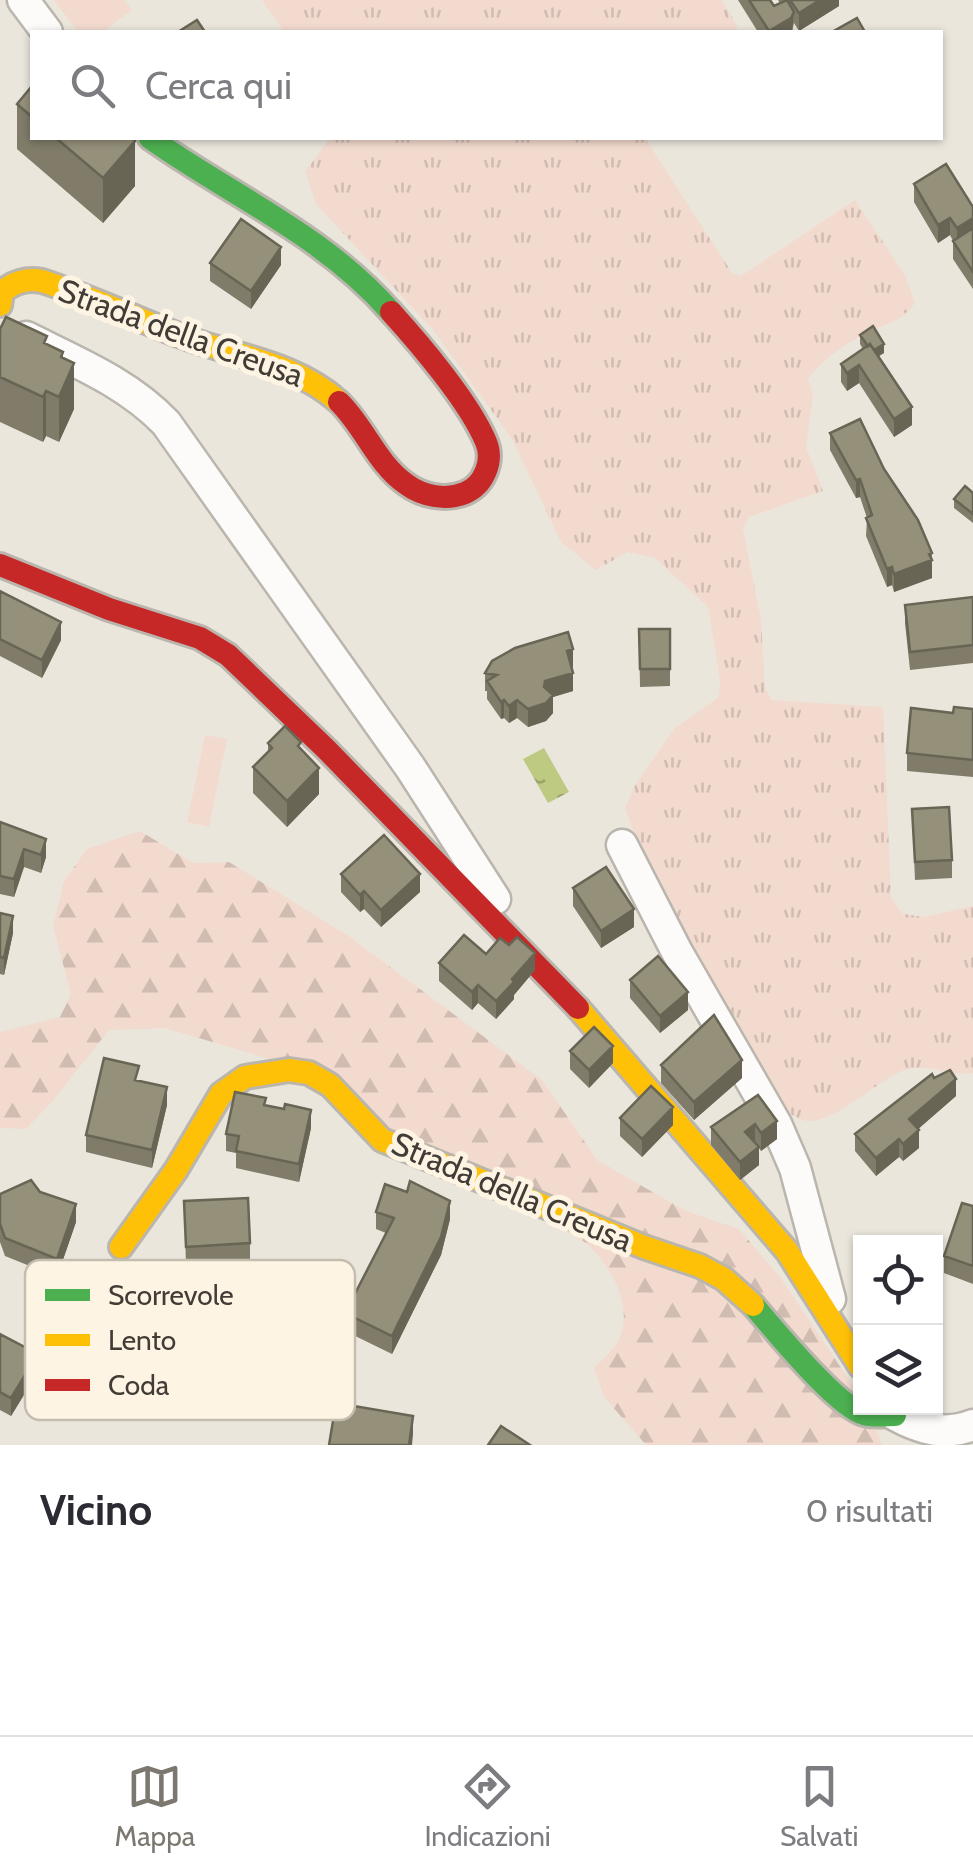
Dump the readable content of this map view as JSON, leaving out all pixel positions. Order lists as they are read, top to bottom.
{
  "streets": {
    "street": ["Strada della Creusa"]
  },
  "legend": ["Scorrevole", "Lento", "Coda"],
  "page": {
    "search": "Cerca qui",
    "heading": ["Vicino", "0 risultati"],
    "nav": ["Mappa", "Indicazioni", "Salvati"]
  }
}
